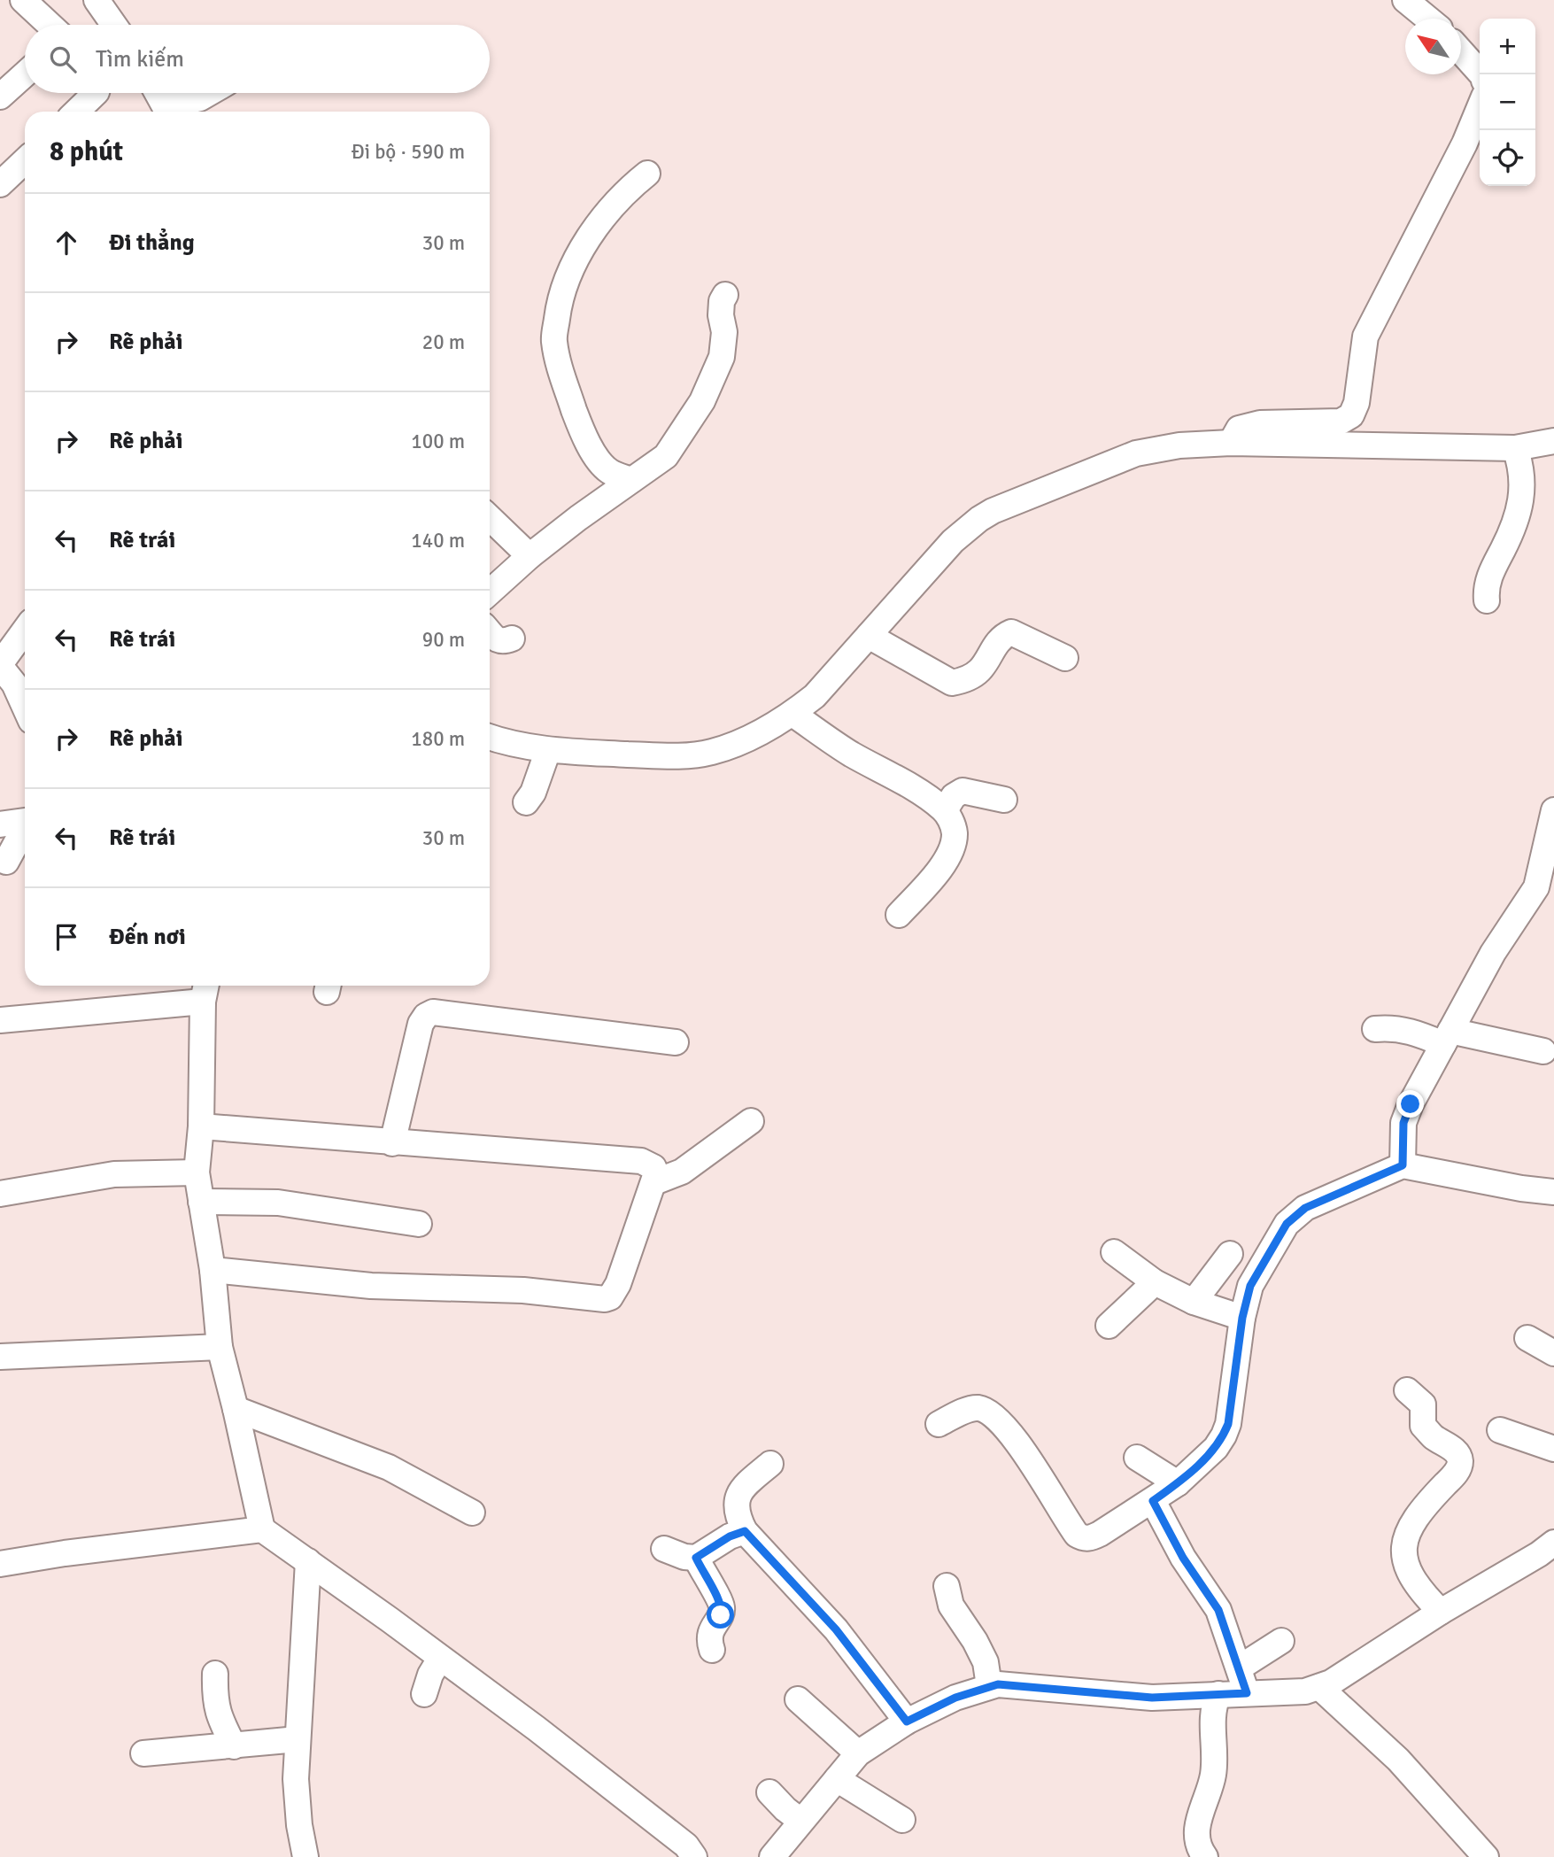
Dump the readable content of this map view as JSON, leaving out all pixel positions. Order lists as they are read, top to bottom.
{
  "north": "top left",
  "page": {
    "map_buttons": ["+", "−"],
    "search": "Tìm kiếm",
    "heading": ["8 phút", "Đi bộ · 590 m"],
    "list": [
      ["Đi thẳng", "30 m"],
      ["Rẽ phải", "20 m"],
      ["Rẽ phải", "100 m"],
      ["Rẽ trái", "140 m"],
      ["Rẽ trái", "90 m"],
      ["Rẽ phải", "180 m"],
      ["Rẽ trái", "30 m"],
      "Đến nơi"
    ]
  }
}
